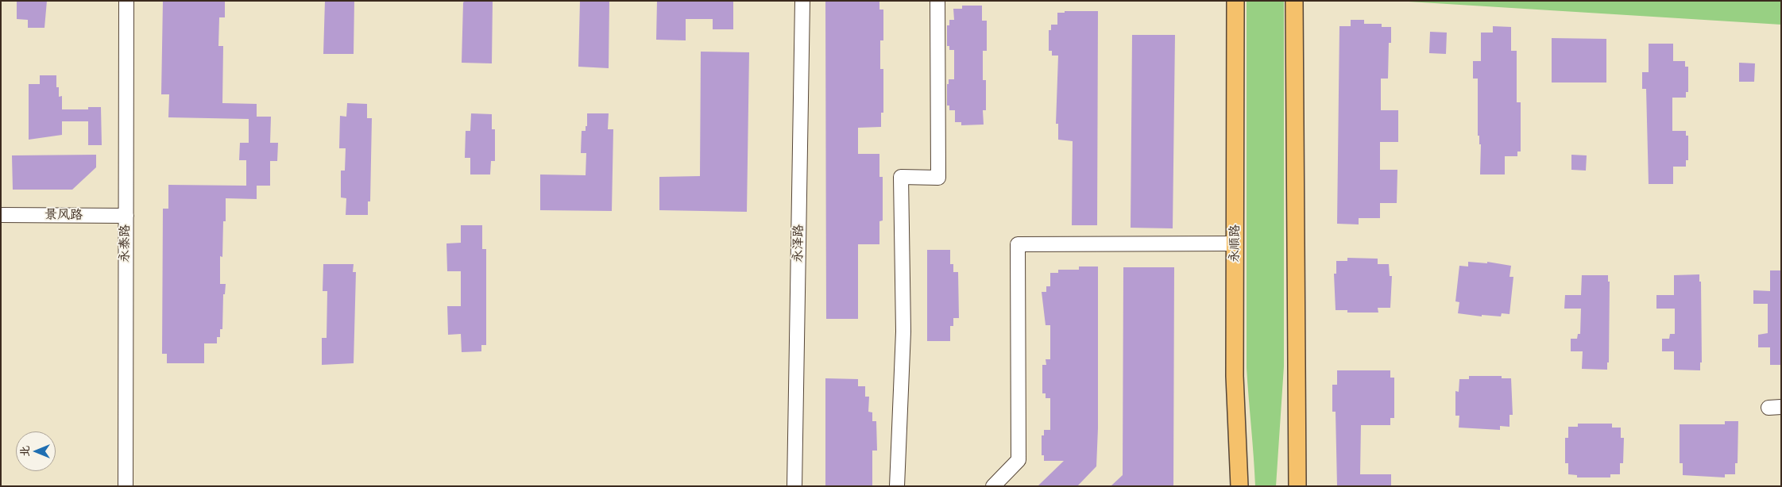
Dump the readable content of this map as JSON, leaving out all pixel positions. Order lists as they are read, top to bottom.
{
  "streets": {
    "main road": ["永顺路"],
    "street": ["景风路", "永泰路", "永泽路"]
  },
  "crossings": [
    ["景风路", "永泰路"]
  ],
  "north": "left"
}
